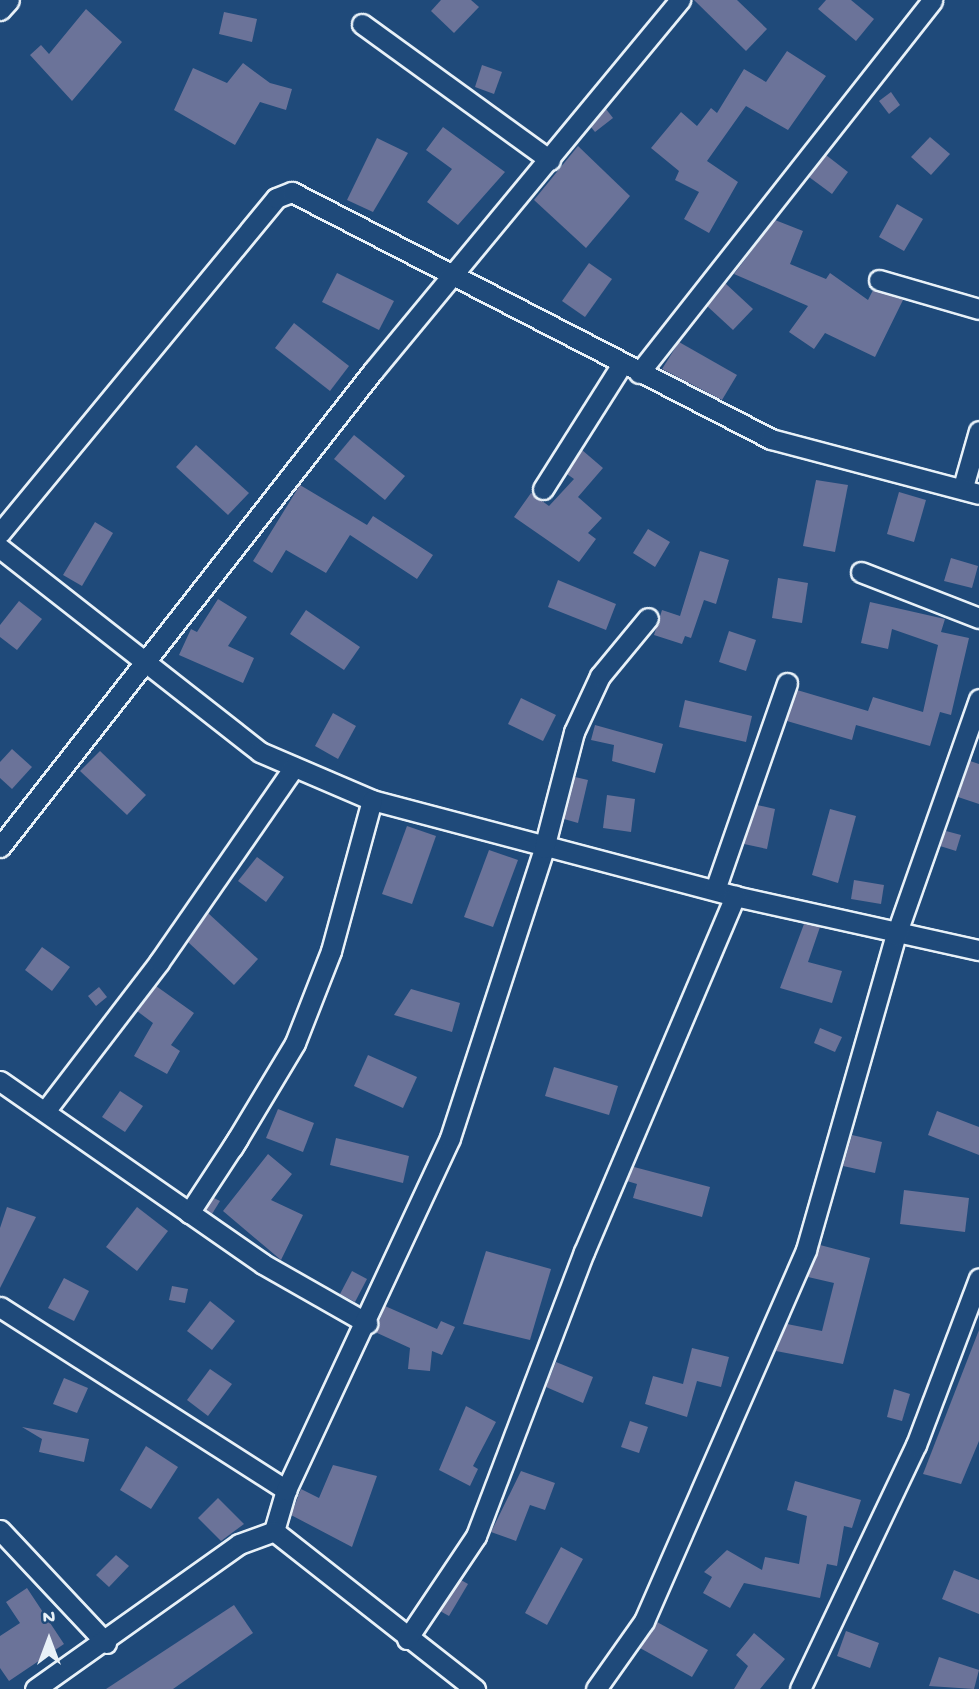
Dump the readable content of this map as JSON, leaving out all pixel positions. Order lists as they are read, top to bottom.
{
  "north": "top"
}
